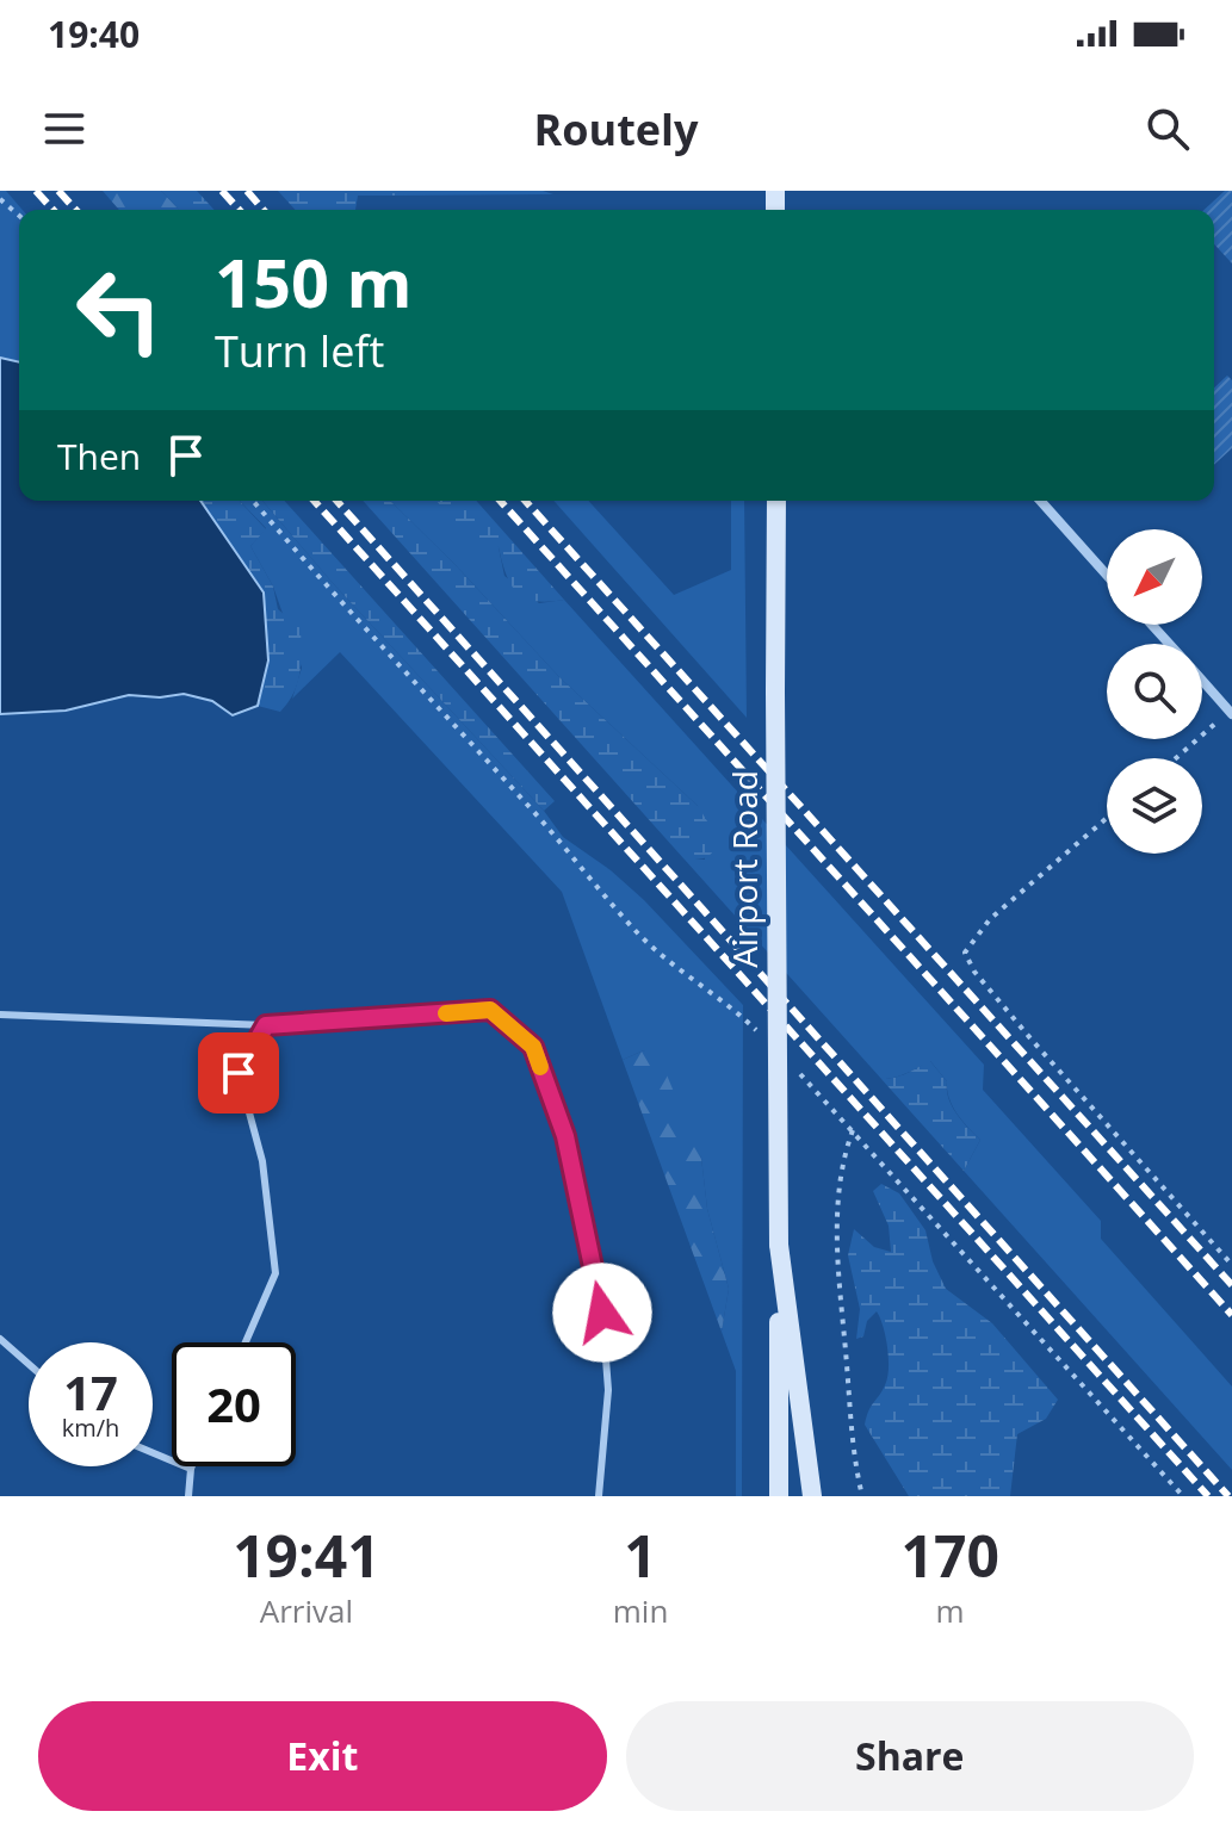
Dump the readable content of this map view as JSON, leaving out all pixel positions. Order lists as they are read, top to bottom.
{
  "streets": {
    "main road": ["Airport Road"]
  },
  "north": "bottom left",
  "page": {
    "status": "19:40",
    "header": "Routely",
    "turn": ["150 m", "Turn left"],
    "then": "Then",
    "speed": "17 km/h",
    "limit": "20",
    "eta": [
      "19:41",
      "Arrival",
      "1",
      "min",
      "170",
      "m"
    ],
    "buttons": ["Exit", "Share"]
  }
}
